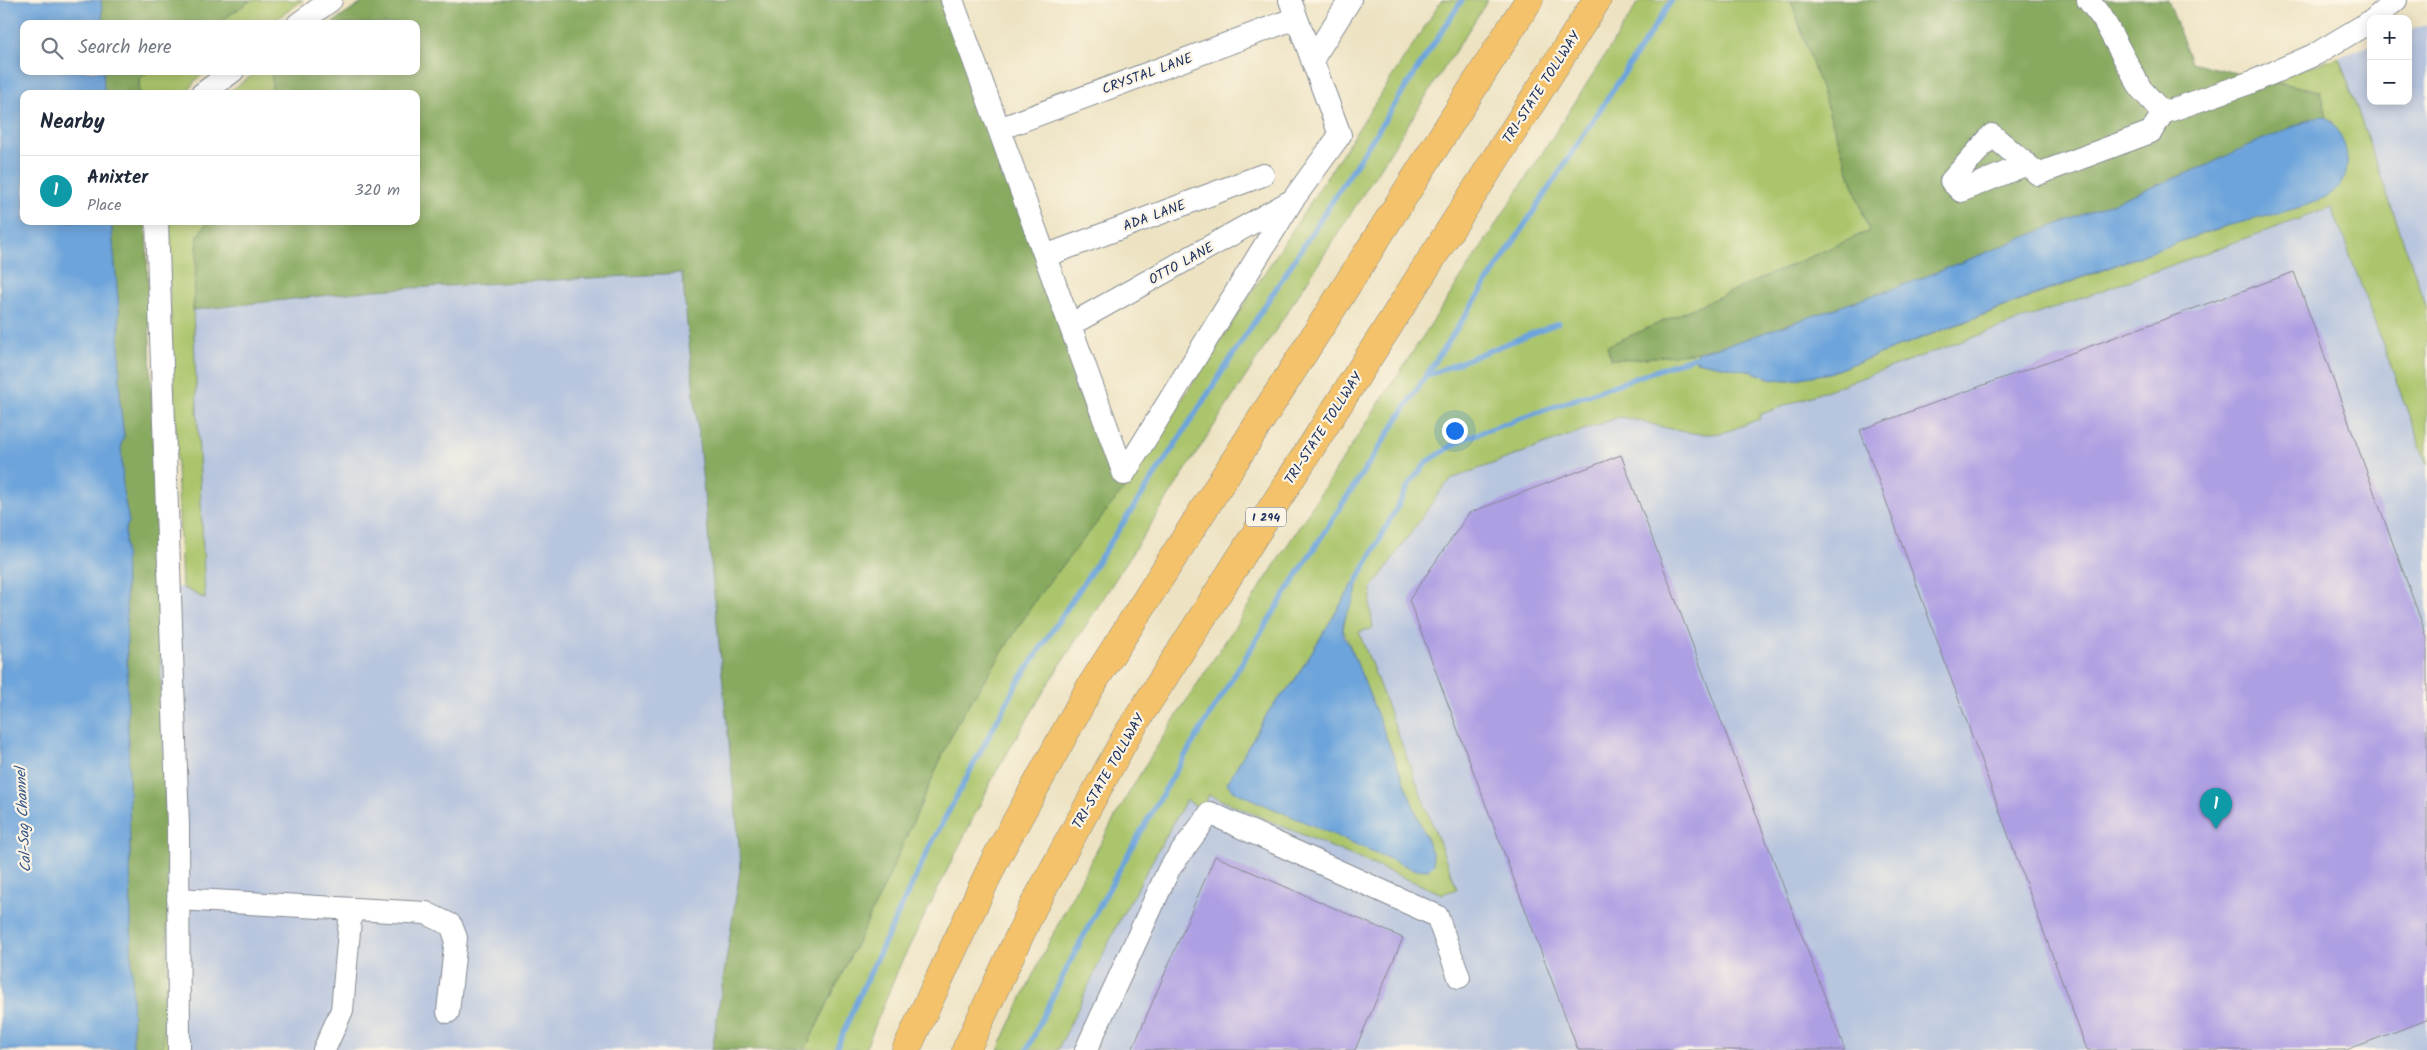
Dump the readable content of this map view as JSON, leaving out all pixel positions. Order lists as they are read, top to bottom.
{
  "streets": {
    "highway": ["TRI-STATE TOLLWAY", "I 294"],
    "lane": ["CRYSTAL LANE", "ADA LANE", "OTTO LANE"]
  },
  "water": ["Cal-Sag Channel"],
  "page": {
    "map_buttons": ["+", "−"],
    "search": "Search here",
    "heading": "Nearby",
    "list": [
      {
        "mark": "1",
        "name": "Anixter",
        "note": "Place",
        "value": "320 m"
      }
    ],
    "pins": "1"
  }
}
